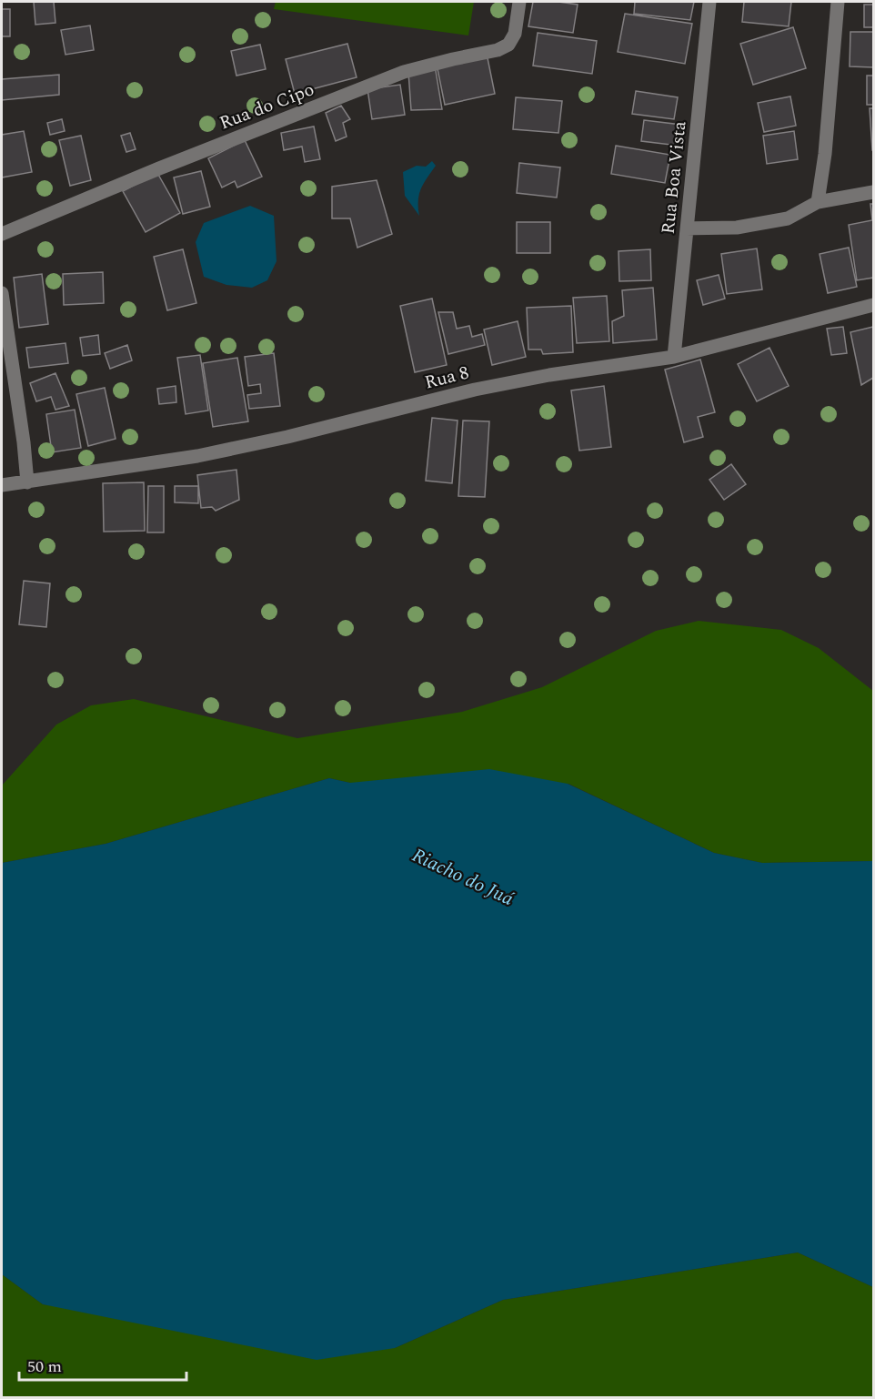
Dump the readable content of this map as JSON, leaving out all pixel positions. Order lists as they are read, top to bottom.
{
  "streets": {
    "street": ["Rua do Cipo", "Rua Boa Vista", "Rua 8"]
  },
  "crossings": [
    ["Rua Boa Vista", "Rua 8"]
  ],
  "water": ["Riacho do Juá"],
  "scale_bar": "50 m"
}
